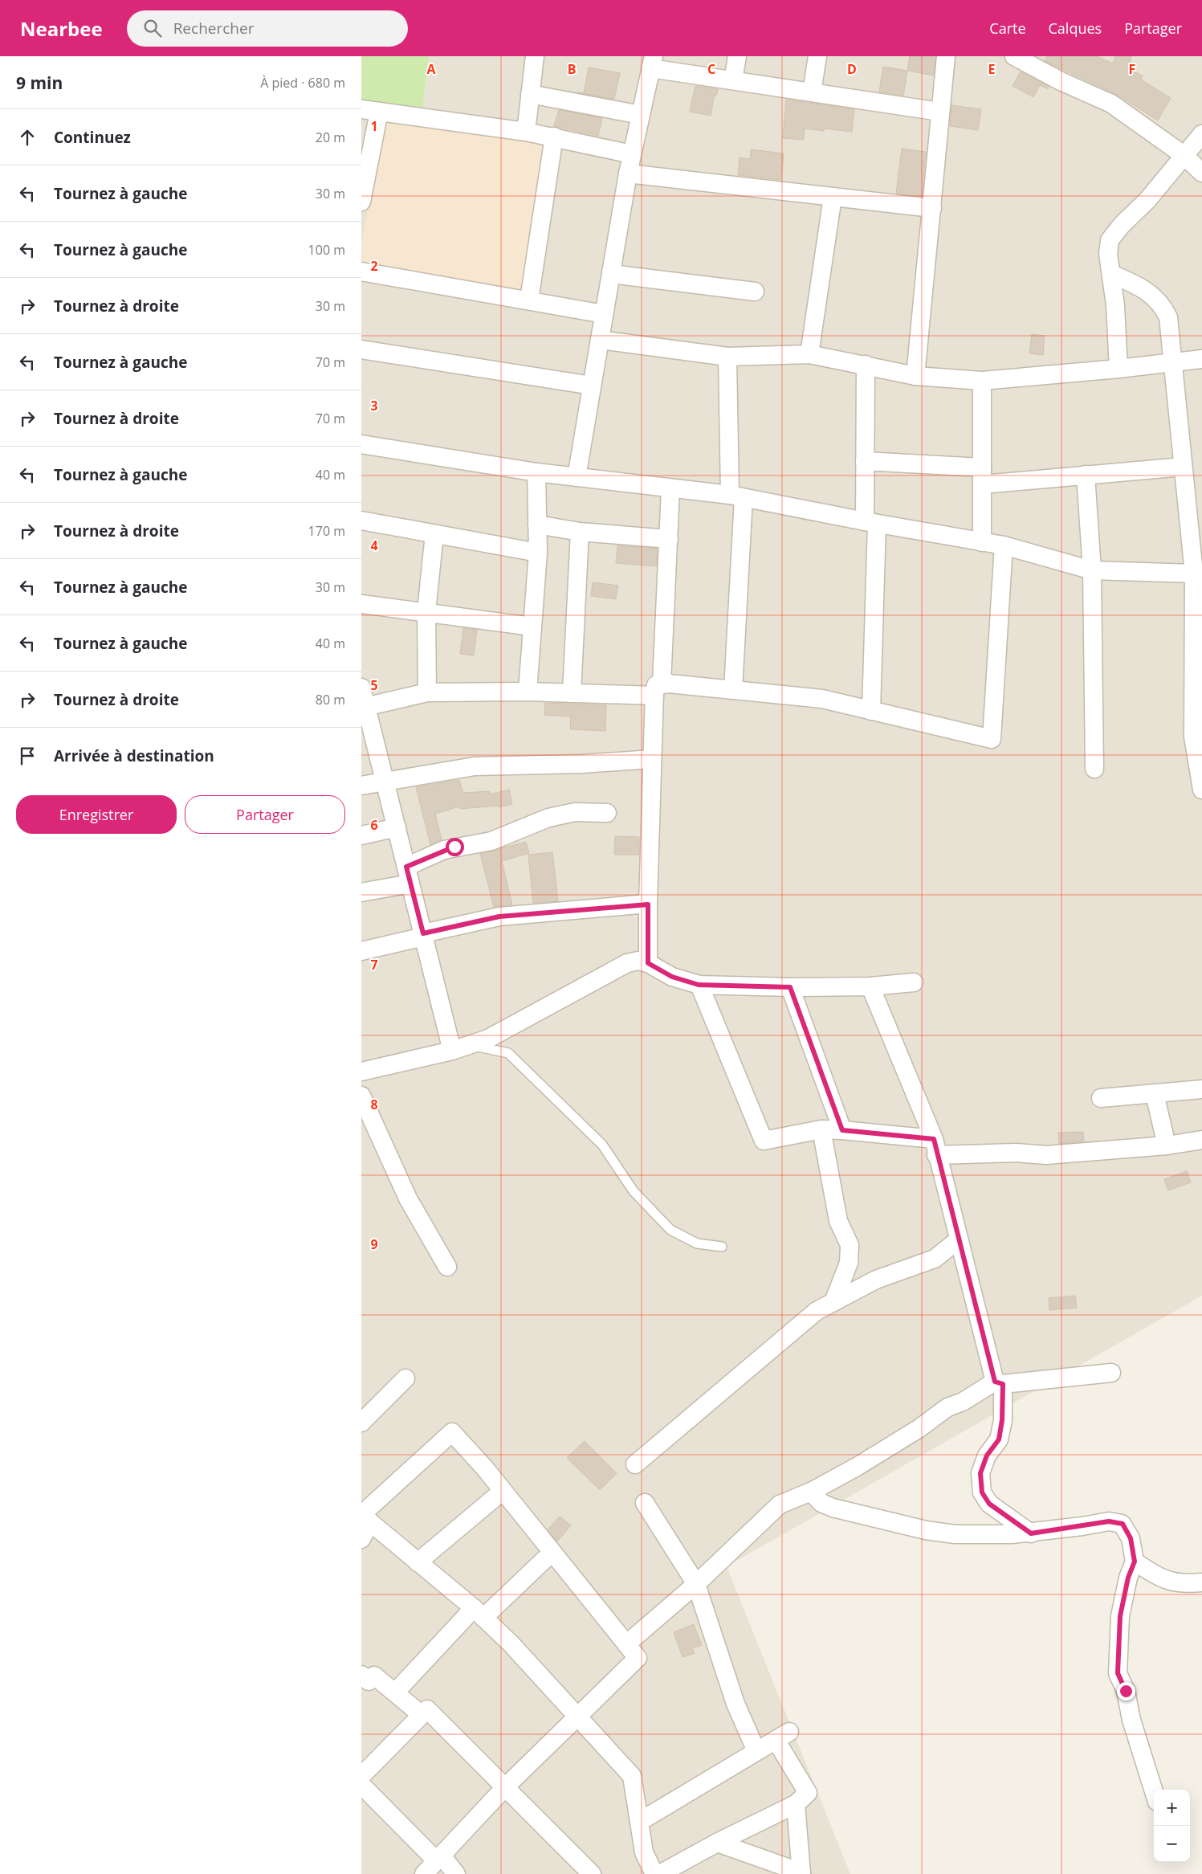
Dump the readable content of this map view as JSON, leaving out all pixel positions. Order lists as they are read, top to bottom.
{
  "page": {
    "header": "Nearbee",
    "search": "Rechercher",
    "nav": ["Carte", "Calques", "Partager"],
    "heading": ["9 min", "À pied · 680 m"],
    "list": [
      ["Continuez", "20 m"],
      ["Tournez à gauche", "30 m"],
      ["Tournez à gauche", "100 m"],
      ["Tournez à droite", "30 m"],
      ["Tournez à gauche", "70 m"],
      ["Tournez à droite", "70 m"],
      ["Tournez à gauche", "40 m"],
      ["Tournez à droite", "170 m"],
      ["Tournez à gauche", "30 m"],
      ["Tournez à gauche", "40 m"],
      ["Tournez à droite", "80 m"],
      "Arrivée à destination"
    ],
    "buttons": ["Enregistrer", "Partager"],
    "map_buttons": ["+", "−"]
  },
  "grid": {
    "columns": [
      "A",
      "B",
      "C",
      "D",
      "E",
      "F"
    ],
    "rows": [
      "1",
      "2",
      "3",
      "4",
      "5",
      "6",
      "7",
      "8",
      "9"
    ]
  }
}
